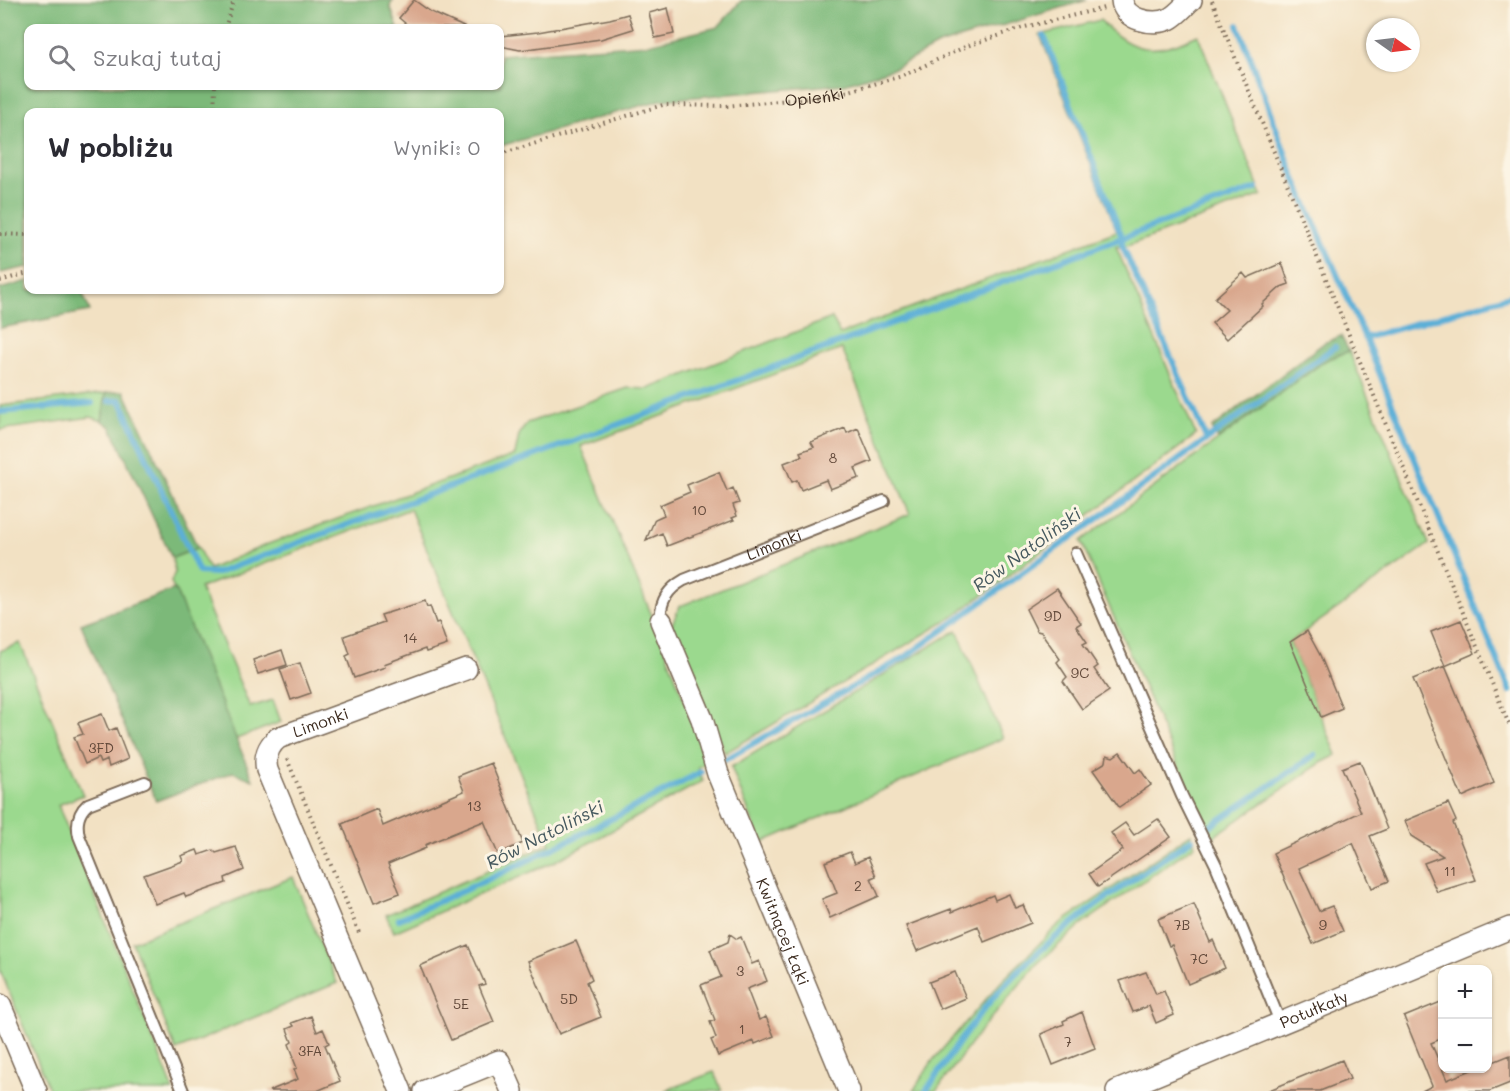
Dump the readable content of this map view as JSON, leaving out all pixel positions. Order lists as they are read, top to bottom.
{
  "streets": {
    "street": ["Limonki", "Kwitnącej Łąki", "Potułkały"],
    "path": ["Opieńki"]
  },
  "crossings": [
    ["Limonki", "Kwitnącej Łąki"]
  ],
  "water": ["Rów Natoliński"],
  "house_numbers": [
    "8",
    "10",
    "9D",
    "14",
    "9C",
    "3FD",
    "13",
    "11",
    "2",
    "7B",
    "9",
    "7C",
    "3",
    "5D",
    "5E",
    "1",
    "7",
    "3FA"
  ],
  "north": "right",
  "page": {
    "search": "Szukaj tutaj",
    "heading": ["W pobliżu", "Wyniki: 0"],
    "map_buttons": ["+", "−"]
  }
}
